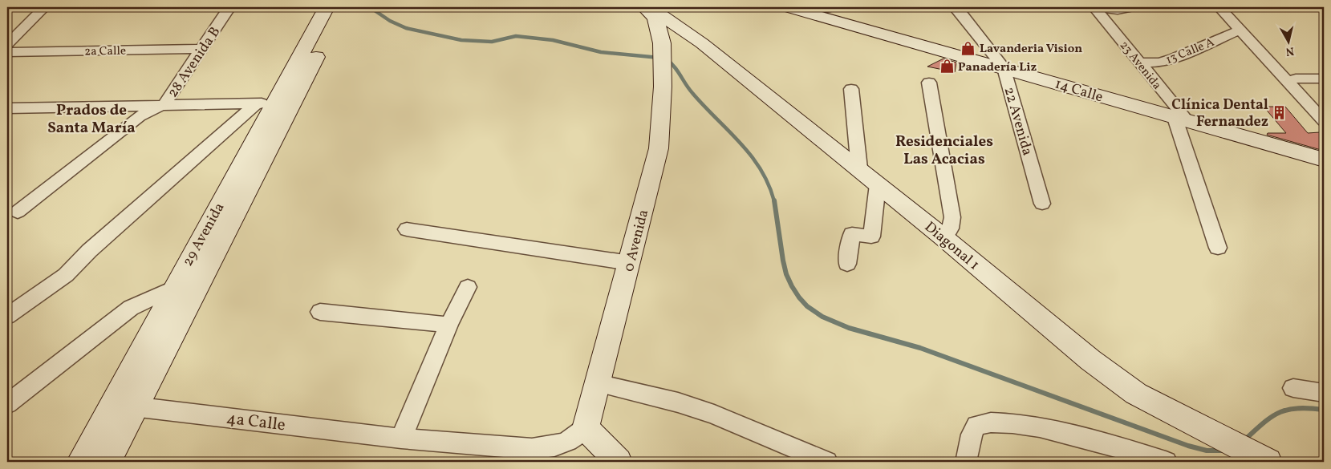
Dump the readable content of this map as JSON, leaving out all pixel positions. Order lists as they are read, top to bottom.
{
  "streets": {
    "street": [
      "2a Calle",
      "13 Calle A",
      "28 Avenida B",
      "23 Avenida",
      "14 Calle",
      "22 Avenida",
      "29 Avenida",
      "0 Avenida",
      "Diagonal 1",
      "4a Calle"
    ]
  },
  "crossings": [
    ["2a Calle", "28 Avenida B"],
    ["13 Calle A", "23 Avenida"],
    ["23 Avenida", "14 Calle"],
    ["14 Calle", "22 Avenida"],
    ["29 Avenida", "4a Calle"],
    ["0 Avenida", "4a Calle"]
  ],
  "districts": ["Prados de Santa María", "Residenciales Las Acacias"],
  "places": {
    "shop": ["Lavanderia Vision", "Panadería Liz"],
    "building": ["Clínica Dental Fernandez"]
  },
  "north": "bottom"
}
